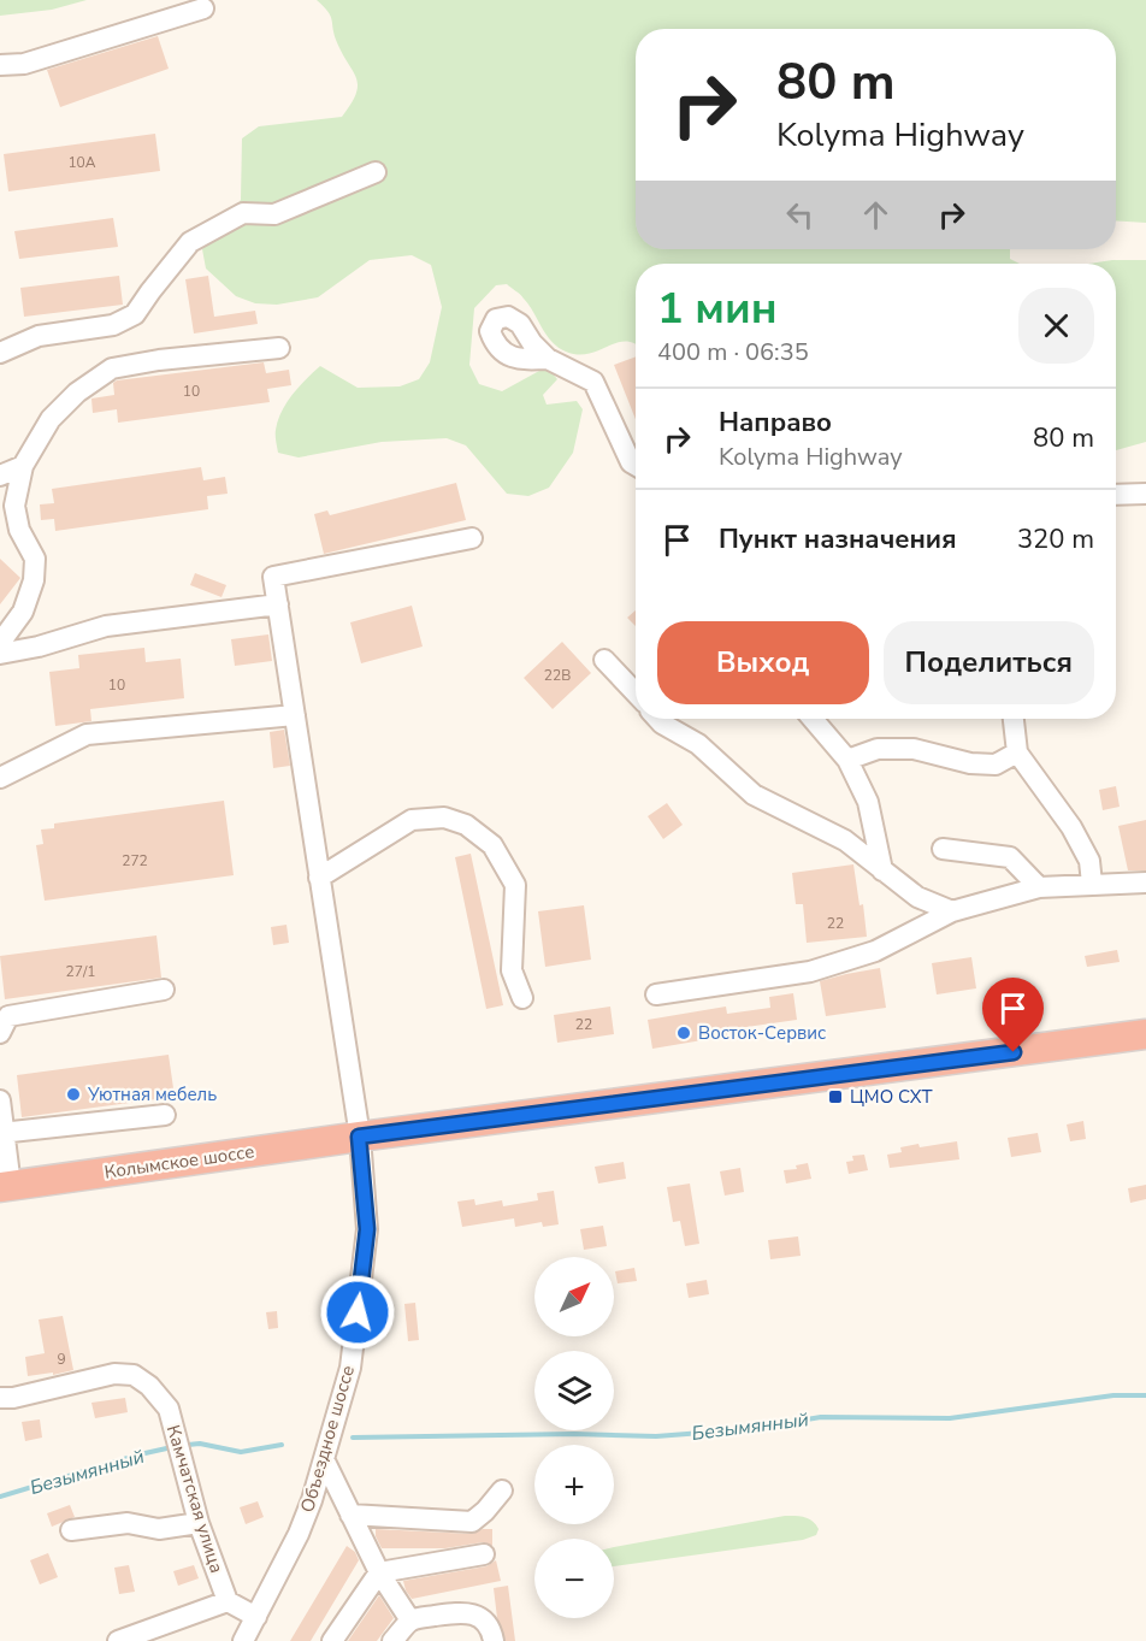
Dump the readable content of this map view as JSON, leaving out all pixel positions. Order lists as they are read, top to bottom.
{
  "streets": {
    "highway": ["Колымское шоссе"],
    "street": ["Объездное шоссе", "Камчатская улица"]
  },
  "crossings": [
    ["Колымское шоссе", "Объездное шоссе"]
  ],
  "water": ["Безымянный"],
  "places": {
    "other": ["Восток-Сервис", "Уютная мебель"],
    "transit": ["ЦМО СХТ"]
  },
  "house_numbers": [
    "10А",
    "10",
    "22В",
    "10",
    "272",
    "22",
    "27/1",
    "22",
    "9"
  ],
  "north": "top right",
  "page": {
    "turn": ["80 m", "Kolyma Highway"],
    "heading": ["1 мин", "400 m · 06:35"],
    "list": [
      {
        "name": "Направо",
        "note": "Kolyma Highway",
        "value": "80 m"
      },
      {
        "name": "Пункт назначения",
        "value": "320 m"
      }
    ],
    "buttons": ["Выход", "Поделиться"],
    "map_buttons": ["+", "−"]
  }
}
